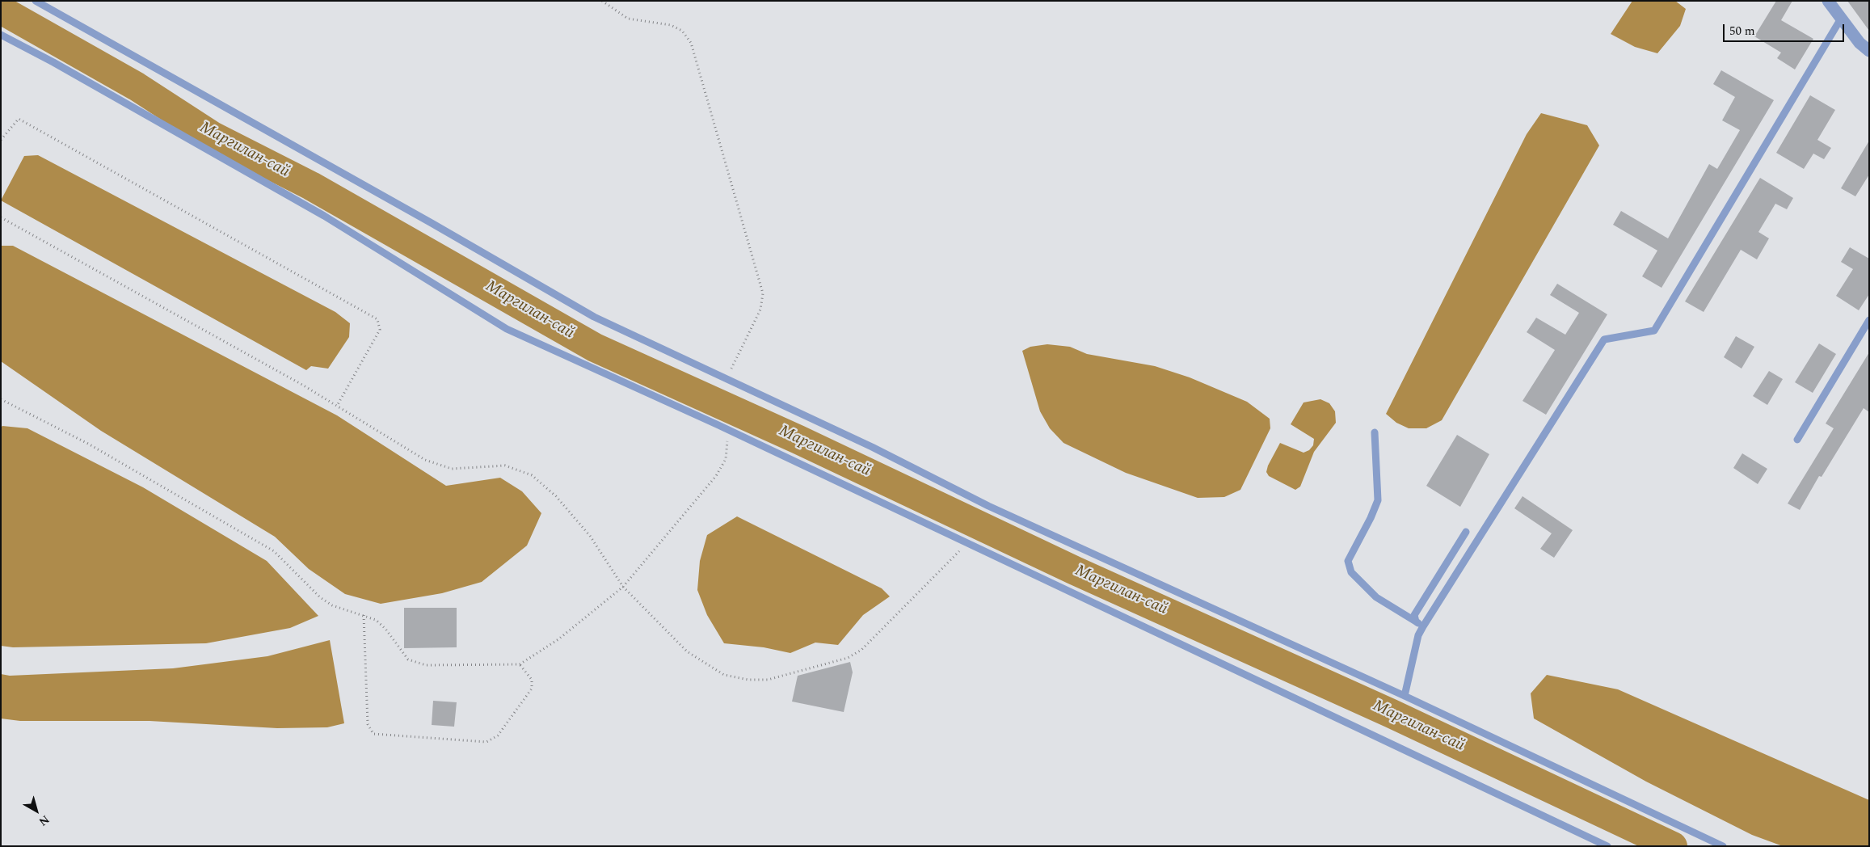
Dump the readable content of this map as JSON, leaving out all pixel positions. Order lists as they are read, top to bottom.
{
  "water": ["Маргилан-сай"],
  "scale_bar": "50 m",
  "north": "bottom right"
}
